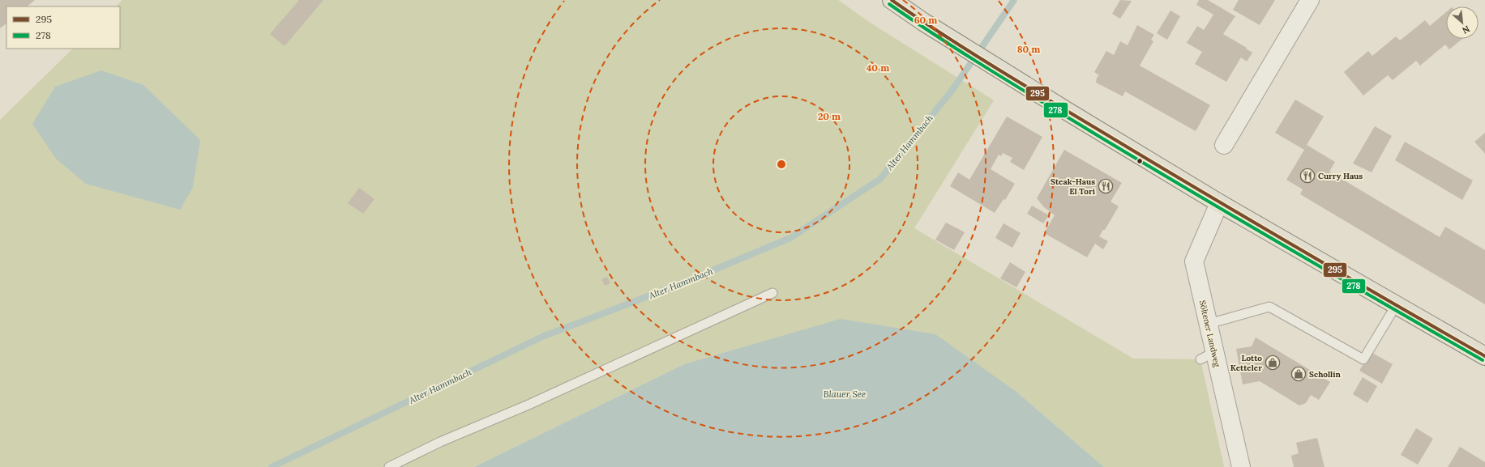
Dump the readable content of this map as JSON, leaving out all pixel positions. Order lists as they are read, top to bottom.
{
  "streets": {
    "street": ["Söltener Landweg"]
  },
  "water": ["Alter Hammbach", "Blauer See"],
  "places": {
    "restaurant": ["Curry Haus", "Steak-Haus El Tori"],
    "shop": ["Lotto Ketteler", "Schollin"]
  },
  "lines": ["transit line 295", "transit line 278"],
  "legend": ["295", "278"],
  "north": "bottom right",
  "rings": [
    "60 m",
    "80 m",
    "40 m",
    "20 m"
  ]
}
